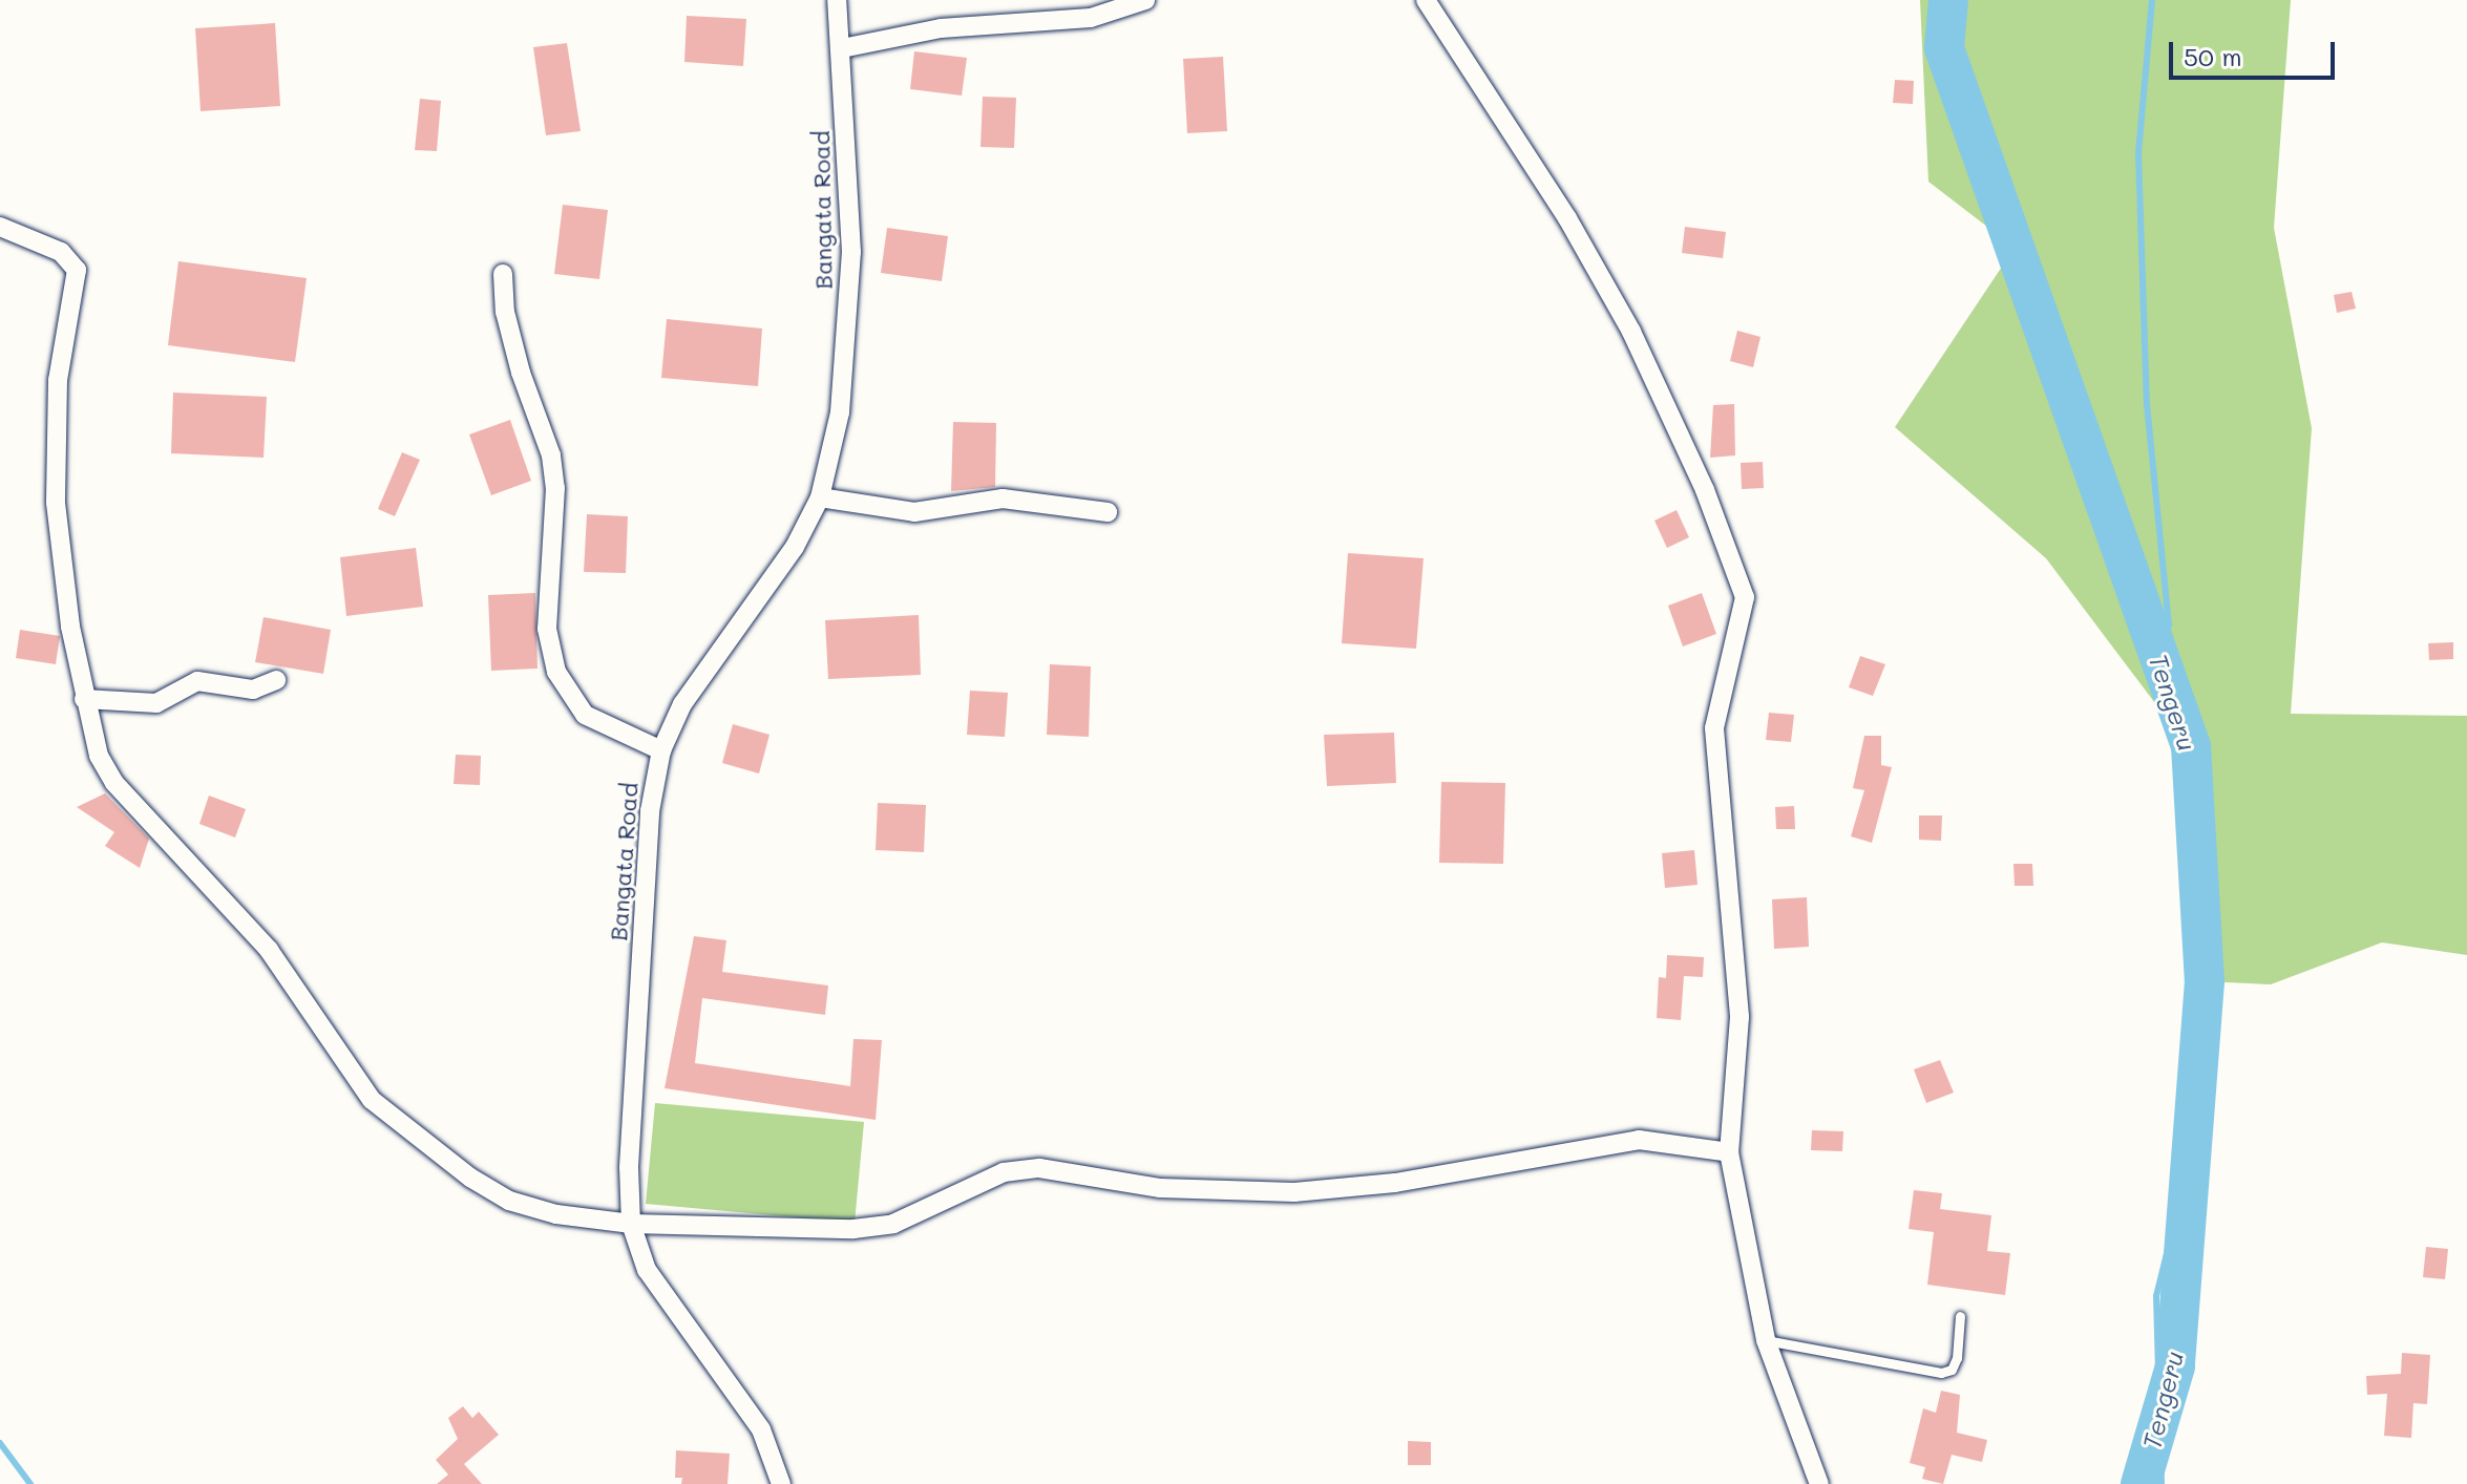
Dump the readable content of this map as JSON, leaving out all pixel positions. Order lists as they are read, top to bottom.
{
  "streets": {
    "street": ["Bangata Road"]
  },
  "water": ["Tengeru"],
  "scale_bar": "50 m"
}
